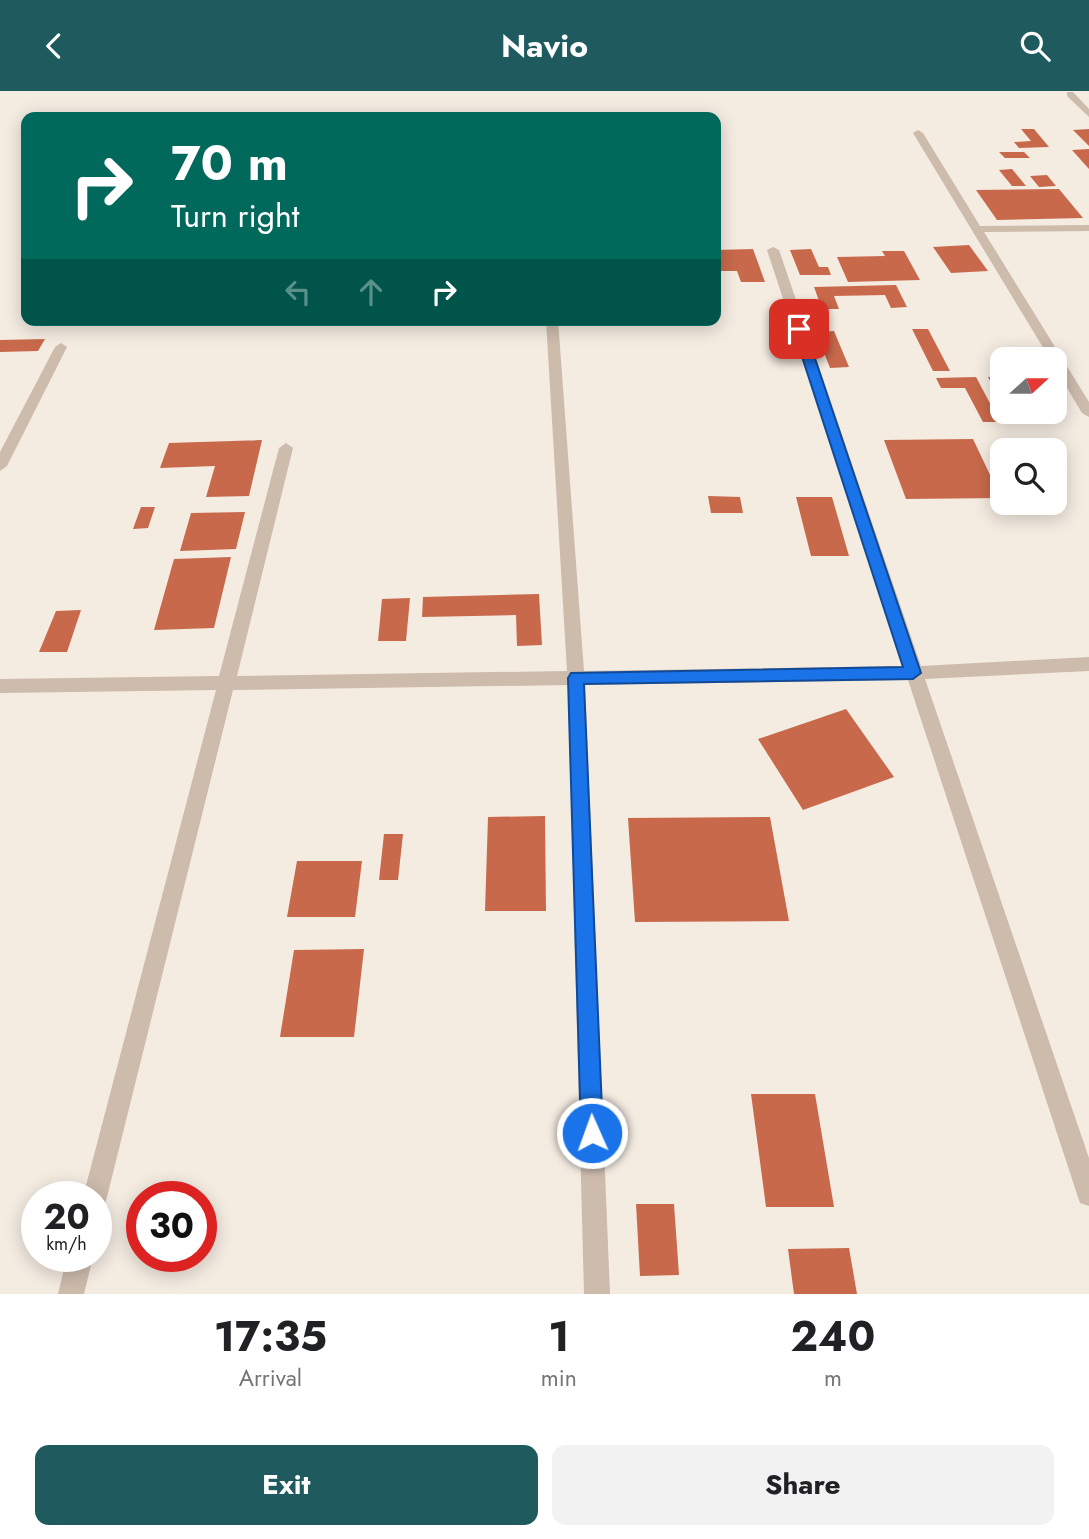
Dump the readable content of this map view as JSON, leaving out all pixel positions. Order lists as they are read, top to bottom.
{
  "north": "right",
  "page": {
    "header": "Navio",
    "turn": ["70 m", "Turn right"],
    "speed": "20 km/h",
    "limit": "30",
    "eta": [
      "17:35",
      "Arrival",
      "1",
      "min",
      "240",
      "m"
    ],
    "buttons": ["Exit", "Share"]
  }
}
